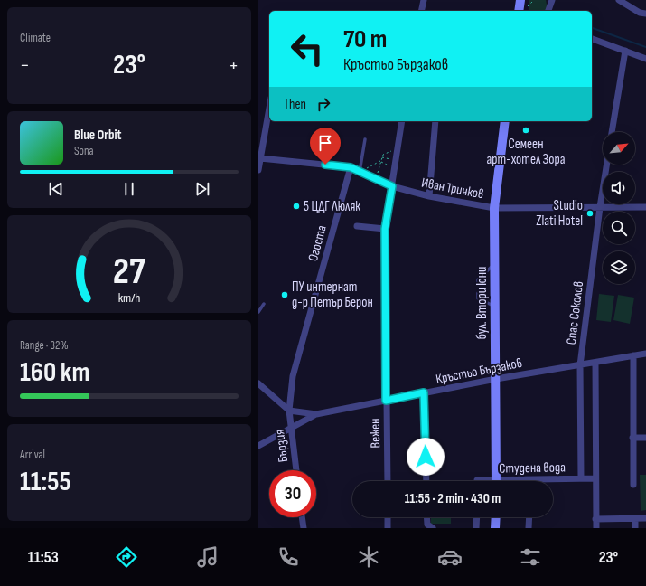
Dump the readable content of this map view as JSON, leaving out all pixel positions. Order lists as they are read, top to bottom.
{
  "streets": {
    "street": [
      "Иван Тричков",
      "Огоста",
      "бул. Втори юни",
      "Спас Соколов",
      "Кръстьо Бързаков",
      "Вежен",
      "Бързия",
      "Студена вода"
    ]
  },
  "crossings": [
    ["Иван Тричков", "Огоста"],
    ["Иван Тричков", "бул. Втори юни"],
    ["Иван Тричков", "Спас Соколов"],
    ["Иван Тричков", "Вежен"],
    ["Огоста", "Кръстьо Бързаков"],
    ["Огоста", "Бързия"],
    ["бул. Втори юни", "Кръстьо Бързаков"],
    ["Спас Соколов", "Кръстьо Бързаков"],
    ["Спас Соколов", "Студена вода"],
    ["Кръстьо Бързаков", "Вежен"],
    ["Кръстьо Бързаков", "Бързия"]
  ],
  "places": [
    "Семеен арт-хотел Зора",
    "5 ЦДГ Люляк",
    "Studio Zlati Hotel",
    "ПУ интернат д-р Петър Берон"
  ],
  "north": "top right",
  "page": {
    "tile": [
      "Climate",
      ["Range · 32%", "160 km"],
      ["Arrival", "11:55"]
    ],
    "turn": ["70 m", "Кръстьо Бързаков"],
    "heat": ["−", "23°", "+"],
    "then": "Then",
    "song": ["Blue Orbit", "Sona"],
    "limit": "30",
    "trip": "11:55 · 2 min · 430 m",
    "tabs": ["11:53", "23°"],
    "gauge": ["27", "km/h"]
  }
}
